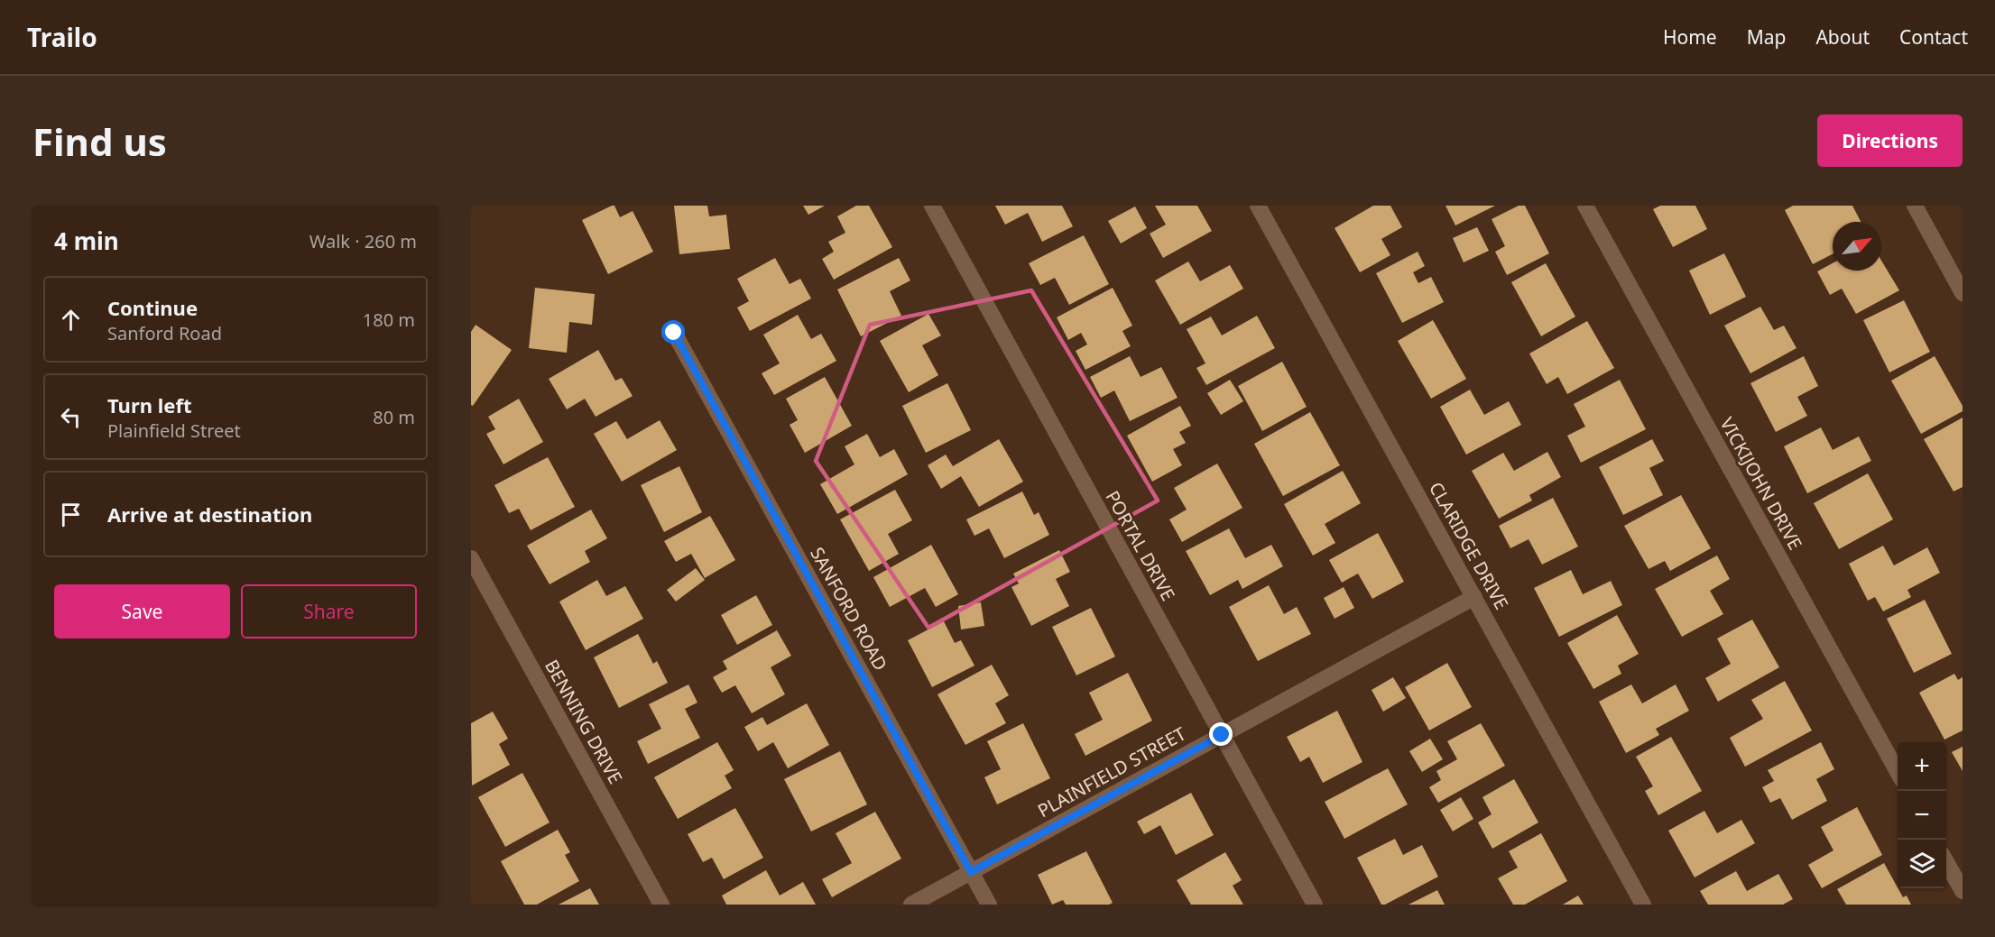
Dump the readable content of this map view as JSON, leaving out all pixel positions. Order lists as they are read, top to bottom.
{
  "streets": {
    "street": [
      "VICKIJOHN DRIVE",
      "PORTAL DRIVE",
      "CLARIDGE DRIVE",
      "SANFORD ROAD",
      "BENNING DRIVE",
      "PLAINFIELD STREET"
    ]
  },
  "crossings": [
    ["PORTAL DRIVE", "PLAINFIELD STREET"],
    ["CLARIDGE DRIVE", "PLAINFIELD STREET"],
    ["SANFORD ROAD", "PLAINFIELD STREET"]
  ],
  "north": "top right",
  "page": {
    "header": "Trailo",
    "nav": [
      "Home",
      "Map",
      "About",
      "Contact"
    ],
    "buttons": [
      "Directions",
      ["Save", "Share"]
    ],
    "title": "Find us",
    "heading": ["4 min", "Walk · 260 m"],
    "list": [
      ["Continue", "Sanford Road", "180 m"],
      ["Turn left", "Plainfield Street", "80 m"],
      "Arrive at destination"
    ],
    "map_buttons": ["+", "−"]
  }
}
